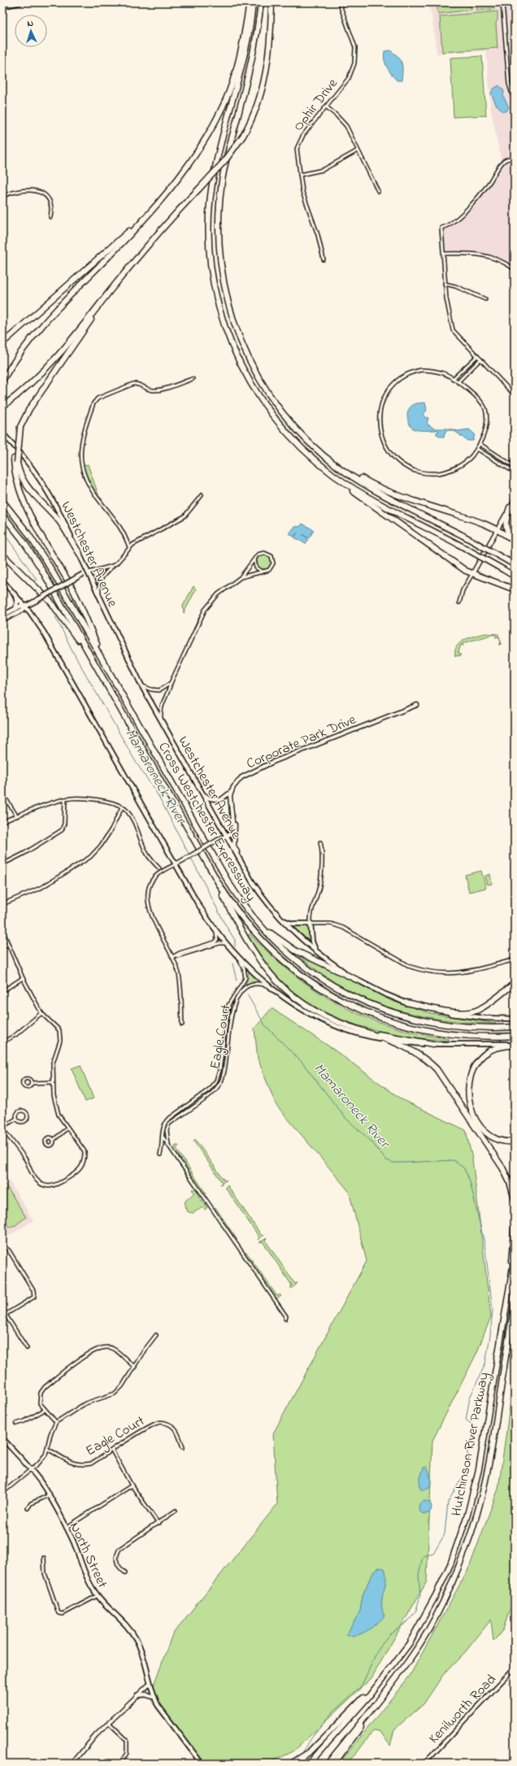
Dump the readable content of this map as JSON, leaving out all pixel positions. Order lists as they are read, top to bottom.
{
  "streets": {
    "highway": ["Cross Westchester Expressway", "Hutchinson River Parkway"],
    "main road": ["Westchester Avenue", "North Street"],
    "street": [
      "Ophir Drive",
      "Corporate Park Drive",
      "Eagle Court",
      "Kenilworth Road"
    ]
  },
  "water": ["Mamaroneck River"],
  "north": "top"
}
